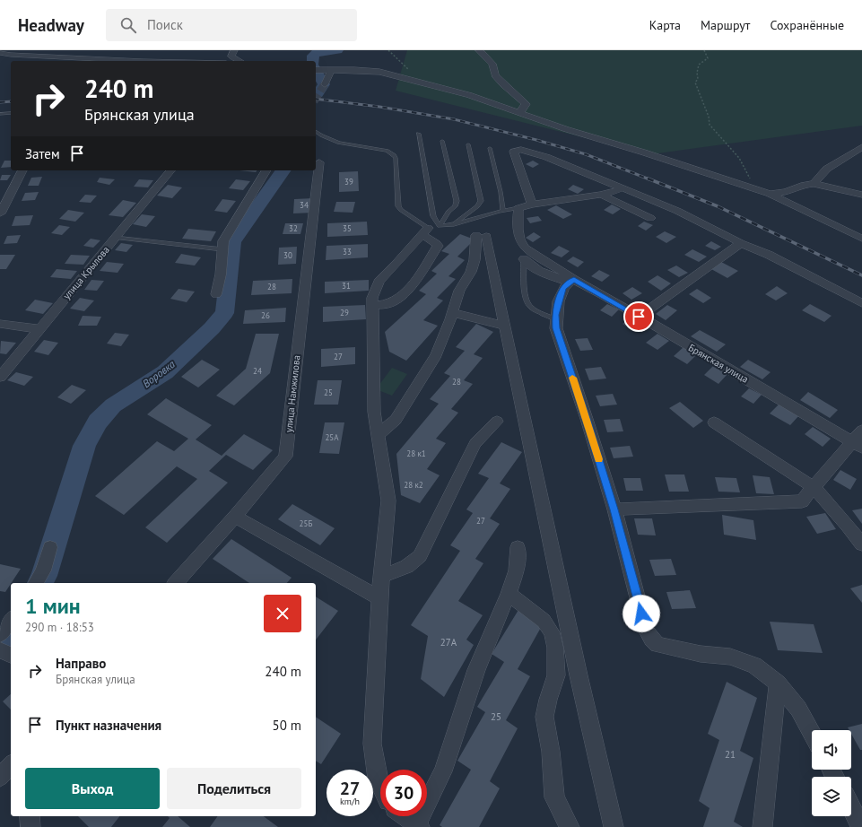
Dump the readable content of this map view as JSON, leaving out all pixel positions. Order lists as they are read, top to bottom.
{
  "streets": {
    "street": ["улица Крылова", "Брянская улица", "улица Намжилова"]
  },
  "water": ["Воровка"],
  "house_numbers": [
    "39",
    "34",
    "32",
    "35",
    "33",
    "30",
    "31",
    "28",
    "29",
    "26",
    "27",
    "24",
    "28",
    "25",
    "25А",
    "28 к1",
    "28 к2",
    "27",
    "25Б",
    "27А",
    "25",
    "21"
  ],
  "page": {
    "header": "Headway",
    "search": "Поиск",
    "nav": ["Карта", "Маршрут", "Сохранённые"],
    "turn": ["240 m", "Брянская улица"],
    "then": "Затем",
    "heading": ["1 мин", "290 m · 18:53"],
    "list": [
      {
        "name": "Направо",
        "note": "Брянская улица",
        "value": "240 m"
      },
      {
        "name": "Пункт назначения",
        "value": "50 m"
      }
    ],
    "buttons": ["Выход", "Поделиться"],
    "speed": "27 km/h",
    "limit": "30"
  }
}
